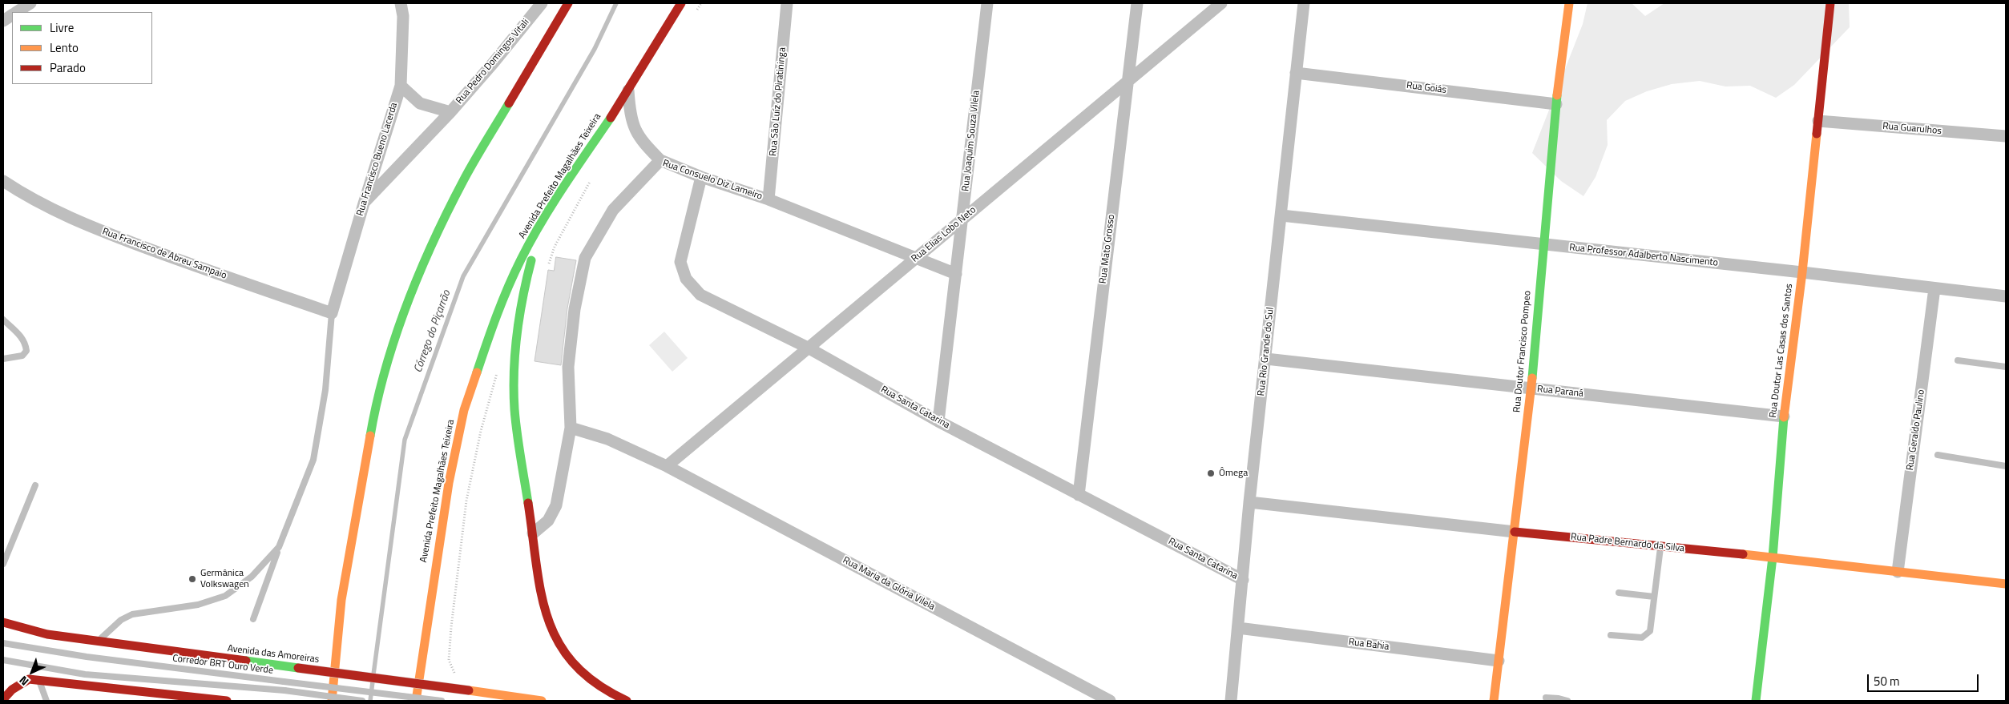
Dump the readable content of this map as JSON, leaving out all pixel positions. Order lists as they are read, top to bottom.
{
  "streets": {
    "main road": [
      "Avenida Prefeito Magalhães Teixeira",
      "Rua Doutor Las Casas dos Santos",
      "Rua Doutor Francisco Pompeo",
      "Rua Padre Bernardo da Silva",
      "Avenida das Amoreiras"
    ],
    "street": [
      "Rua Pedro Domingos Vitali",
      "Rua Goiás",
      "Rua São Luíz do Piratininga",
      "Rua Guarulhos",
      "Rua Joaquim Souza Vilela",
      "Rua Francisco Bueno Lacerda",
      "Rua Consuelo Diz Lameiro",
      "Rua Elias Lobo Neto",
      "Rua Mato Grosso",
      "Rua Francisco de Abreu Sampaio",
      "Rua Professor Adalberto Nascimento",
      "Rua Rio Grande do Sul",
      "Rua Paraná",
      "Rua Santa Catarina",
      "Rua Geraldo Paulino",
      "Rua Maria da Glória Vilela",
      "Rua Bahia"
    ],
    "lane": ["Corredor BRT Ouro Verde"]
  },
  "crossings": [
    ["Rua Pedro Domingos Vitali", "Rua Francisco Bueno Lacerda"],
    ["Rua Goiás", "Rua Rio Grande do Sul"],
    ["Rua Goiás", "Rua Doutor Francisco Pompeo"],
    ["Rua São Luíz do Piratininga", "Rua Consuelo Diz Lameiro"],
    ["Rua Guarulhos", "Rua Doutor Las Casas dos Santos"],
    ["Rua Joaquim Souza Vilela", "Rua Consuelo Diz Lameiro"],
    ["Rua Joaquim Souza Vilela", "Rua Elias Lobo Neto"],
    ["Rua Joaquim Souza Vilela", "Rua Santa Catarina"],
    ["Rua Francisco Bueno Lacerda", "Rua Francisco de Abreu Sampaio"],
    ["Rua Consuelo Diz Lameiro", "Rua Elias Lobo Neto"],
    ["Rua Consuelo Diz Lameiro", "Rua Santa Catarina"],
    ["Rua Elias Lobo Neto", "Rua Mato Grosso"],
    ["Rua Elias Lobo Neto", "Rua Santa Catarina"],
    ["Rua Elias Lobo Neto", "Rua Maria da Glória Vilela"],
    ["Rua Mato Grosso", "Rua Santa Catarina"],
    ["Rua Professor Adalberto Nascimento", "Rua Doutor Las Casas dos Santos"],
    ["Rua Professor Adalberto Nascimento", "Rua Rio Grande do Sul"],
    ["Rua Professor Adalberto Nascimento", "Rua Doutor Francisco Pompeo"],
    ["Rua Professor Adalberto Nascimento", "Rua Geraldo Paulino"],
    ["Rua Doutor Las Casas dos Santos", "Rua Paraná"],
    ["Rua Doutor Las Casas dos Santos", "Rua Padre Bernardo da Silva"],
    ["Rua Rio Grande do Sul", "Rua Paraná"],
    ["Rua Rio Grande do Sul", "Rua Santa Catarina"],
    ["Rua Rio Grande do Sul", "Rua Padre Bernardo da Silva"],
    ["Rua Rio Grande do Sul", "Rua Bahia"],
    ["Rua Doutor Francisco Pompeo", "Rua Paraná"],
    ["Rua Doutor Francisco Pompeo", "Rua Padre Bernardo da Silva"],
    ["Rua Doutor Francisco Pompeo", "Rua Bahia"],
    ["Rua Geraldo Paulino", "Rua Padre Bernardo da Silva"]
  ],
  "water": ["Córrego do Piçarrão"],
  "places": ["Ômega", "Germânica Volkswagen"],
  "legend": ["Livre", "Lento", "Parado"],
  "scale_bar": "50 m",
  "north": "bottom left"
}
